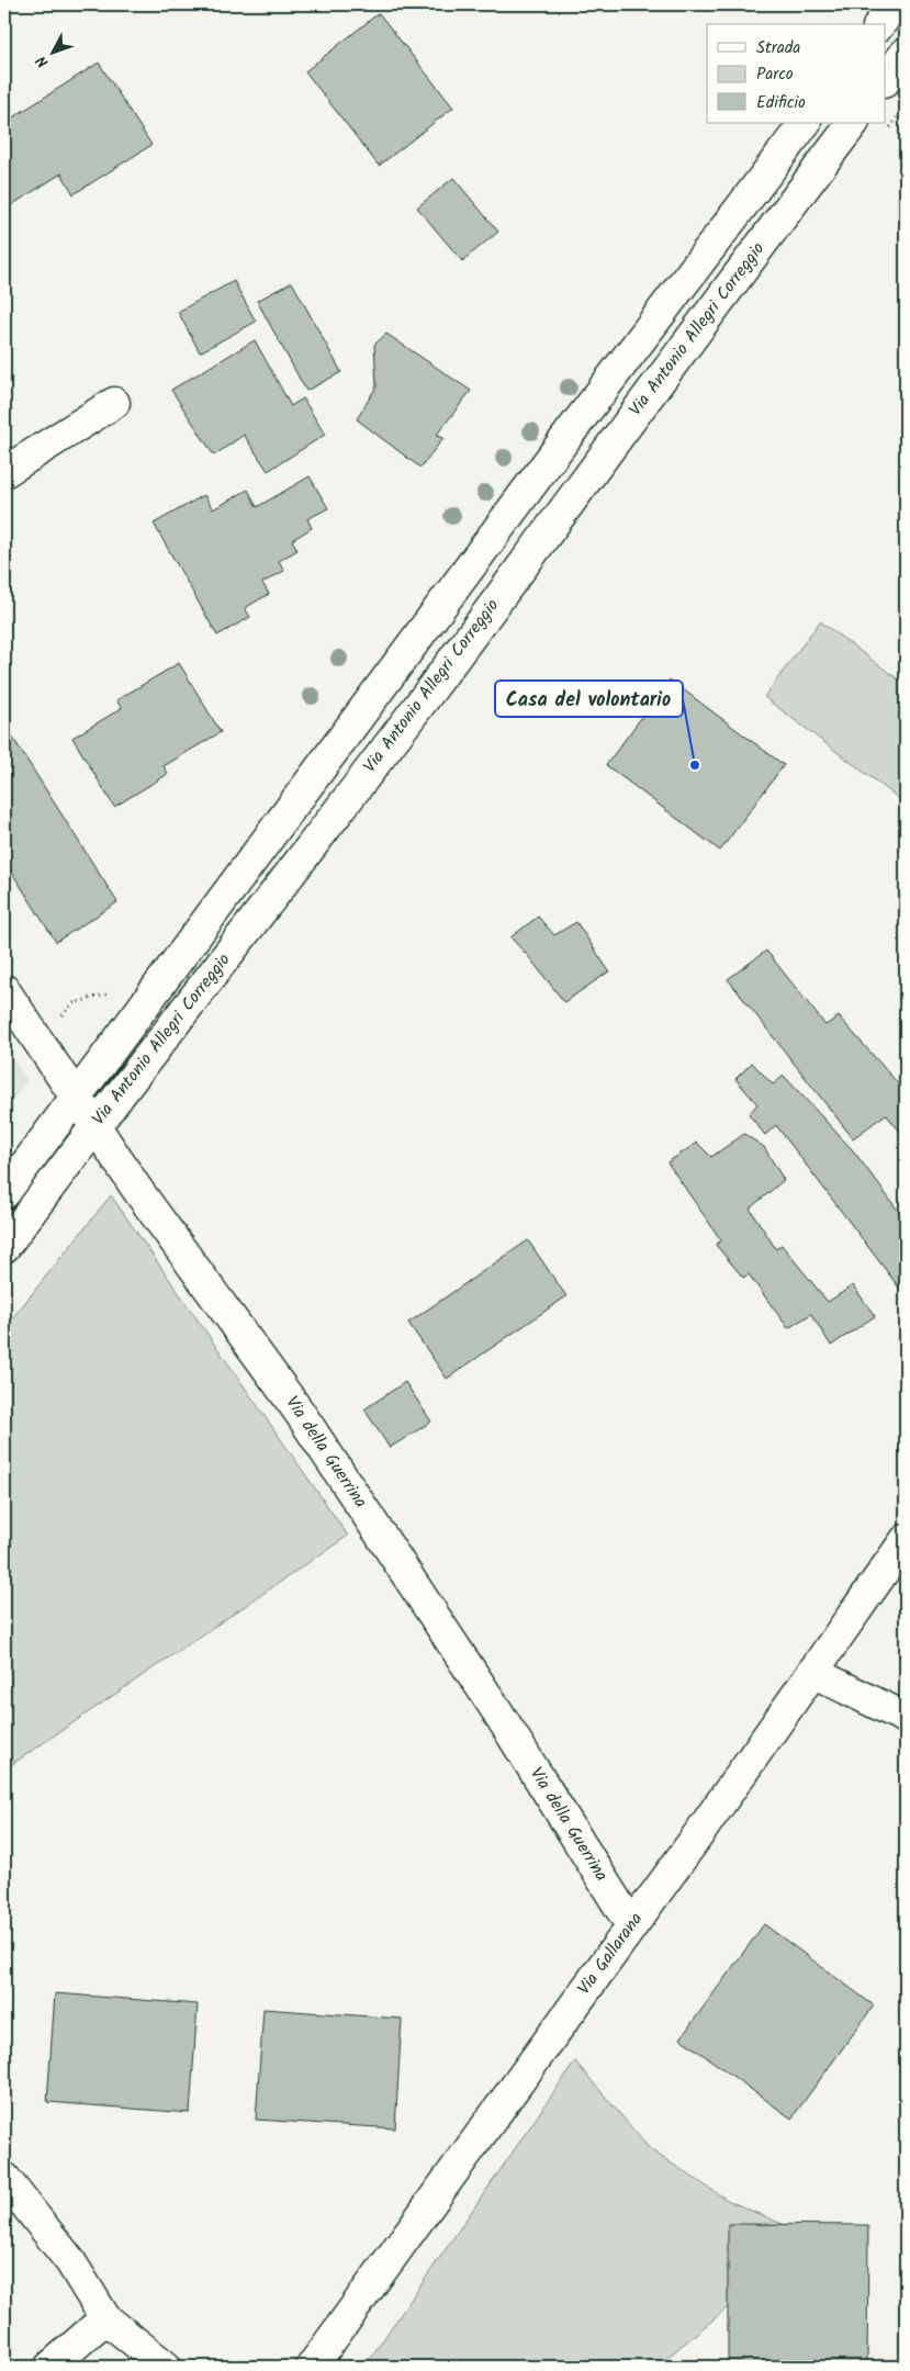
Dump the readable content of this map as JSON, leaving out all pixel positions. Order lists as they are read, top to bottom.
{
  "streets": {
    "street": ["Via Antonio Allegri Correggio", "Via della Guerrina", "Via Gallarana"]
  },
  "crossings": [
    ["Via Antonio Allegri Correggio", "Via della Guerrina"],
    ["Via della Guerrina", "Via Gallarana"]
  ],
  "places": ["Casa del volontario"],
  "legend": ["Strada", "Parco", "Edificio"],
  "north": "bottom left"
}
